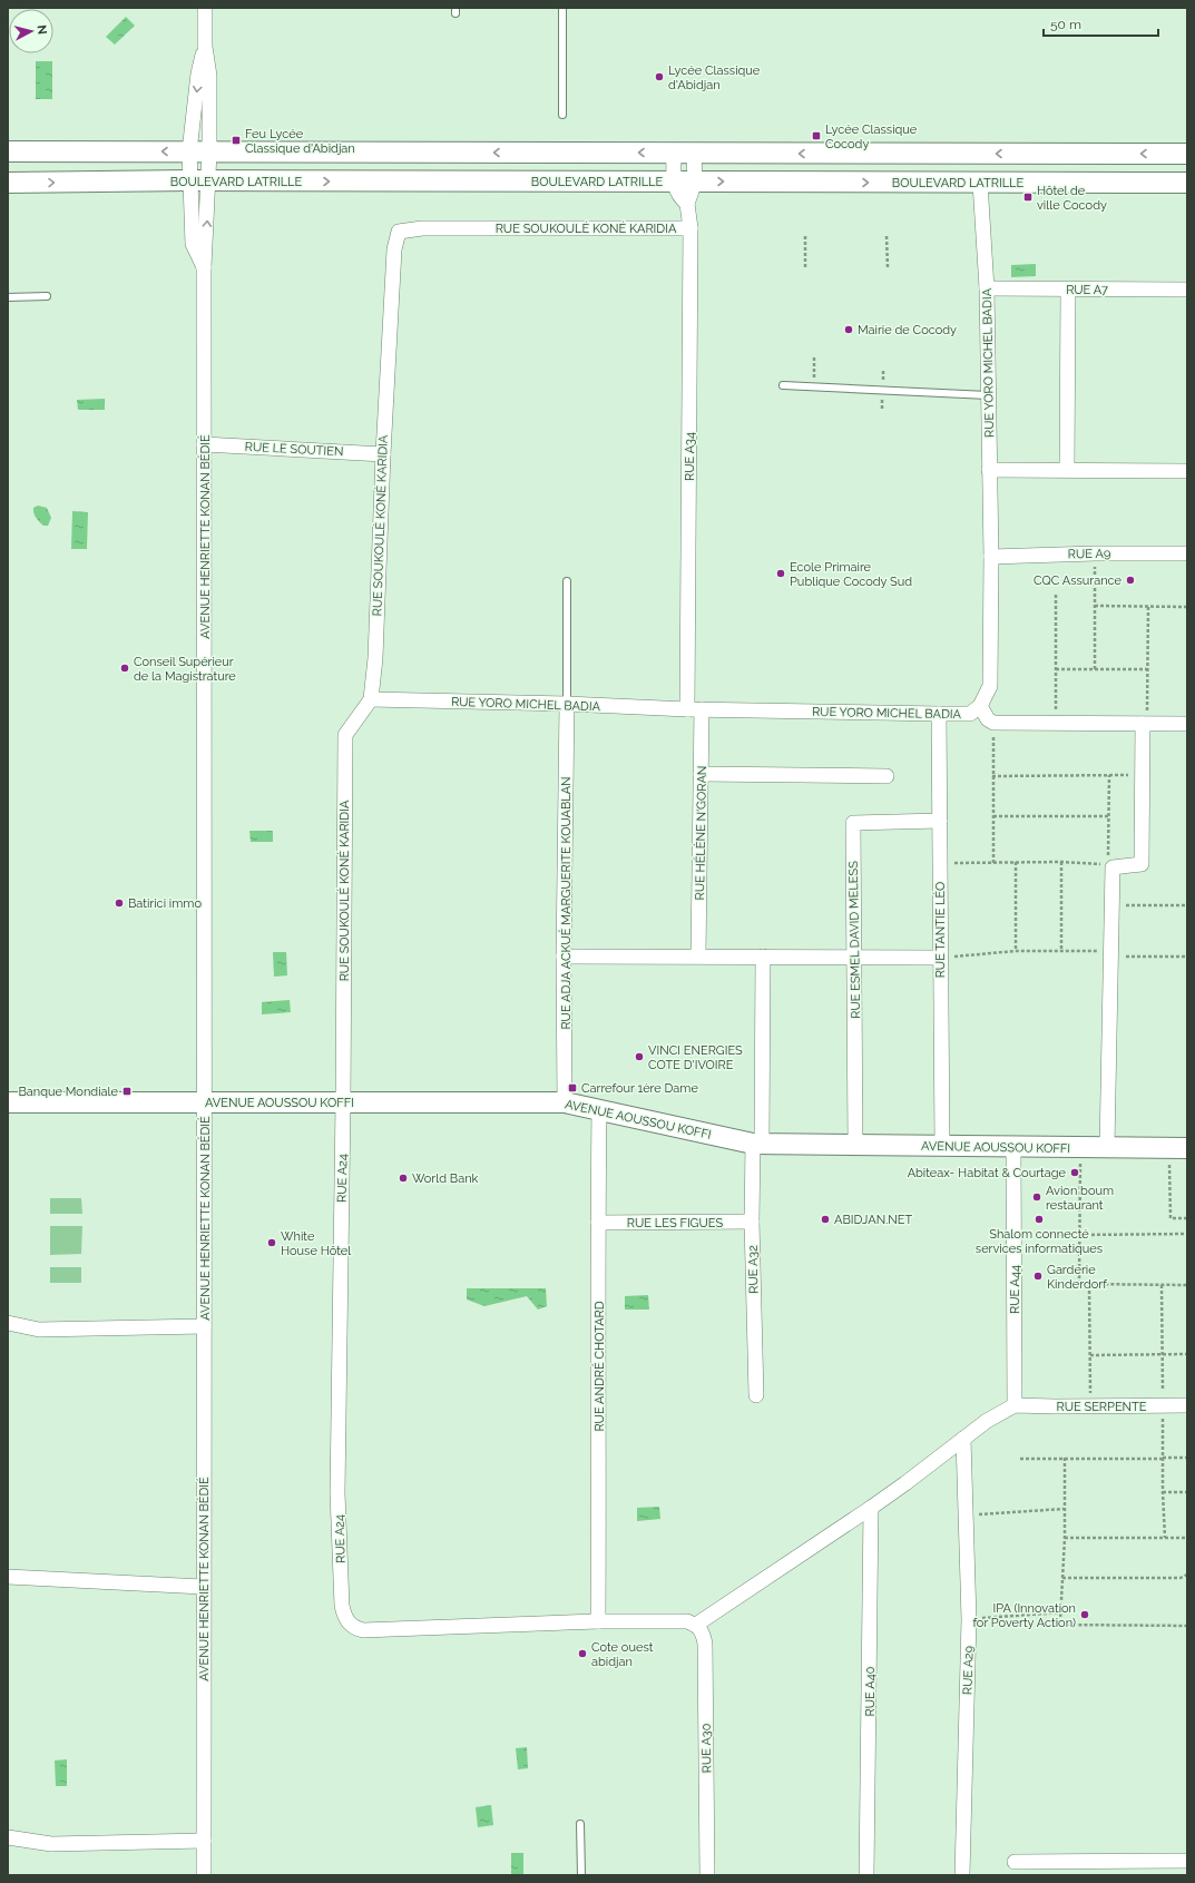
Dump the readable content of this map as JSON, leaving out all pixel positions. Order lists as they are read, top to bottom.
{
  "streets": {
    "street": [
      "BOULEVARD LATRILLE",
      "RUE SOUKOULÉ KONÉ KARIDIA",
      "RUE A7",
      "RUE YORO MICHEL BADIA",
      "RUE LE SOUTIEN",
      "RUE A34",
      "AVENUE HENRIETTE KONAN BÉDIÉ",
      "RUE A9",
      "RUE HÉLÈNE N'GORAN",
      "RUE ADJA ACKUÉ MARGUERITE KOUABLAN",
      "RUE TANTIE LÉO",
      "RUE ESMEL DAVID MELESS",
      "AVENUE AOUSSOU KOFFI",
      "RUE A24",
      "RUE LES FIGUES",
      "RUE A32",
      "RUE A44",
      "RUE ANDRÉ CHOTARD",
      "RUE SERPENTE",
      "RUE A29",
      "RUE A40",
      "RUE A30"
    ]
  },
  "crossings": [
    ["BOULEVARD LATRILLE", "RUE YORO MICHEL BADIA"],
    ["BOULEVARD LATRILLE", "RUE A34"],
    ["BOULEVARD LATRILLE", "AVENUE HENRIETTE KONAN BÉDIÉ"],
    ["RUE SOUKOULÉ KONÉ KARIDIA", "RUE YORO MICHEL BADIA"],
    ["RUE SOUKOULÉ KONÉ KARIDIA", "RUE LE SOUTIEN"],
    ["RUE SOUKOULÉ KONÉ KARIDIA", "RUE A34"],
    ["RUE SOUKOULÉ KONÉ KARIDIA", "AVENUE AOUSSOU KOFFI"],
    ["RUE SOUKOULÉ KONÉ KARIDIA", "RUE A24"],
    ["RUE A7", "RUE YORO MICHEL BADIA"],
    ["RUE YORO MICHEL BADIA", "RUE A34"],
    ["RUE YORO MICHEL BADIA", "RUE A9"],
    ["RUE YORO MICHEL BADIA", "RUE HÉLÈNE N'GORAN"],
    ["RUE YORO MICHEL BADIA", "RUE ADJA ACKUÉ MARGUERITE KOUABLAN"],
    ["RUE YORO MICHEL BADIA", "RUE TANTIE LÉO"],
    ["RUE LE SOUTIEN", "AVENUE HENRIETTE KONAN BÉDIÉ"],
    ["RUE A34", "RUE HÉLÈNE N'GORAN"],
    ["AVENUE HENRIETTE KONAN BÉDIÉ", "AVENUE AOUSSOU KOFFI"],
    ["RUE ADJA ACKUÉ MARGUERITE KOUABLAN", "AVENUE AOUSSOU KOFFI"],
    ["RUE TANTIE LÉO", "RUE ESMEL DAVID MELESS"],
    ["RUE TANTIE LÉO", "AVENUE AOUSSOU KOFFI"],
    ["RUE ESMEL DAVID MELESS", "AVENUE AOUSSOU KOFFI"],
    ["AVENUE AOUSSOU KOFFI", "RUE A24"],
    ["AVENUE AOUSSOU KOFFI", "RUE A32"],
    ["AVENUE AOUSSOU KOFFI", "RUE A44"],
    ["AVENUE AOUSSOU KOFFI", "RUE ANDRÉ CHOTARD"],
    ["RUE A24", "RUE ANDRÉ CHOTARD"],
    ["RUE A24", "RUE A30"],
    ["RUE LES FIGUES", "RUE A32"],
    ["RUE LES FIGUES", "RUE ANDRÉ CHOTARD"],
    ["RUE A44", "RUE SERPENTE"]
  ],
  "places": {
    "other": [
      "Lycée Classique d'Abidjan",
      "Mairie de Cocody",
      "Ecole Primaire Publique Cocody Sud",
      "CQC Assurance",
      "Conseil Supérieur de la Magistrature",
      "Batirici immo",
      "VINCI ENERGIES COTE D'IVOIRE",
      "Abiteax- Habitat & Courtage",
      "World Bank",
      "Avion boum restaurant",
      "ABIDJAN.NET",
      "Shalom connecté services informatiques",
      "White House Hôtel",
      "Garderie Kinderdorf",
      "IPA (Innovation for Poverty Action)",
      "Cote ouest abidjan"
    ],
    "transit": [
      "Lycée Classique Cocody",
      "Feu Lycée Classique d'Abidjan",
      "Hôtel de ville Cocody",
      "Carrefour 1ère Dame",
      "Banque Mondiale"
    ]
  },
  "scale_bar": "50 m",
  "north": "right"
}
